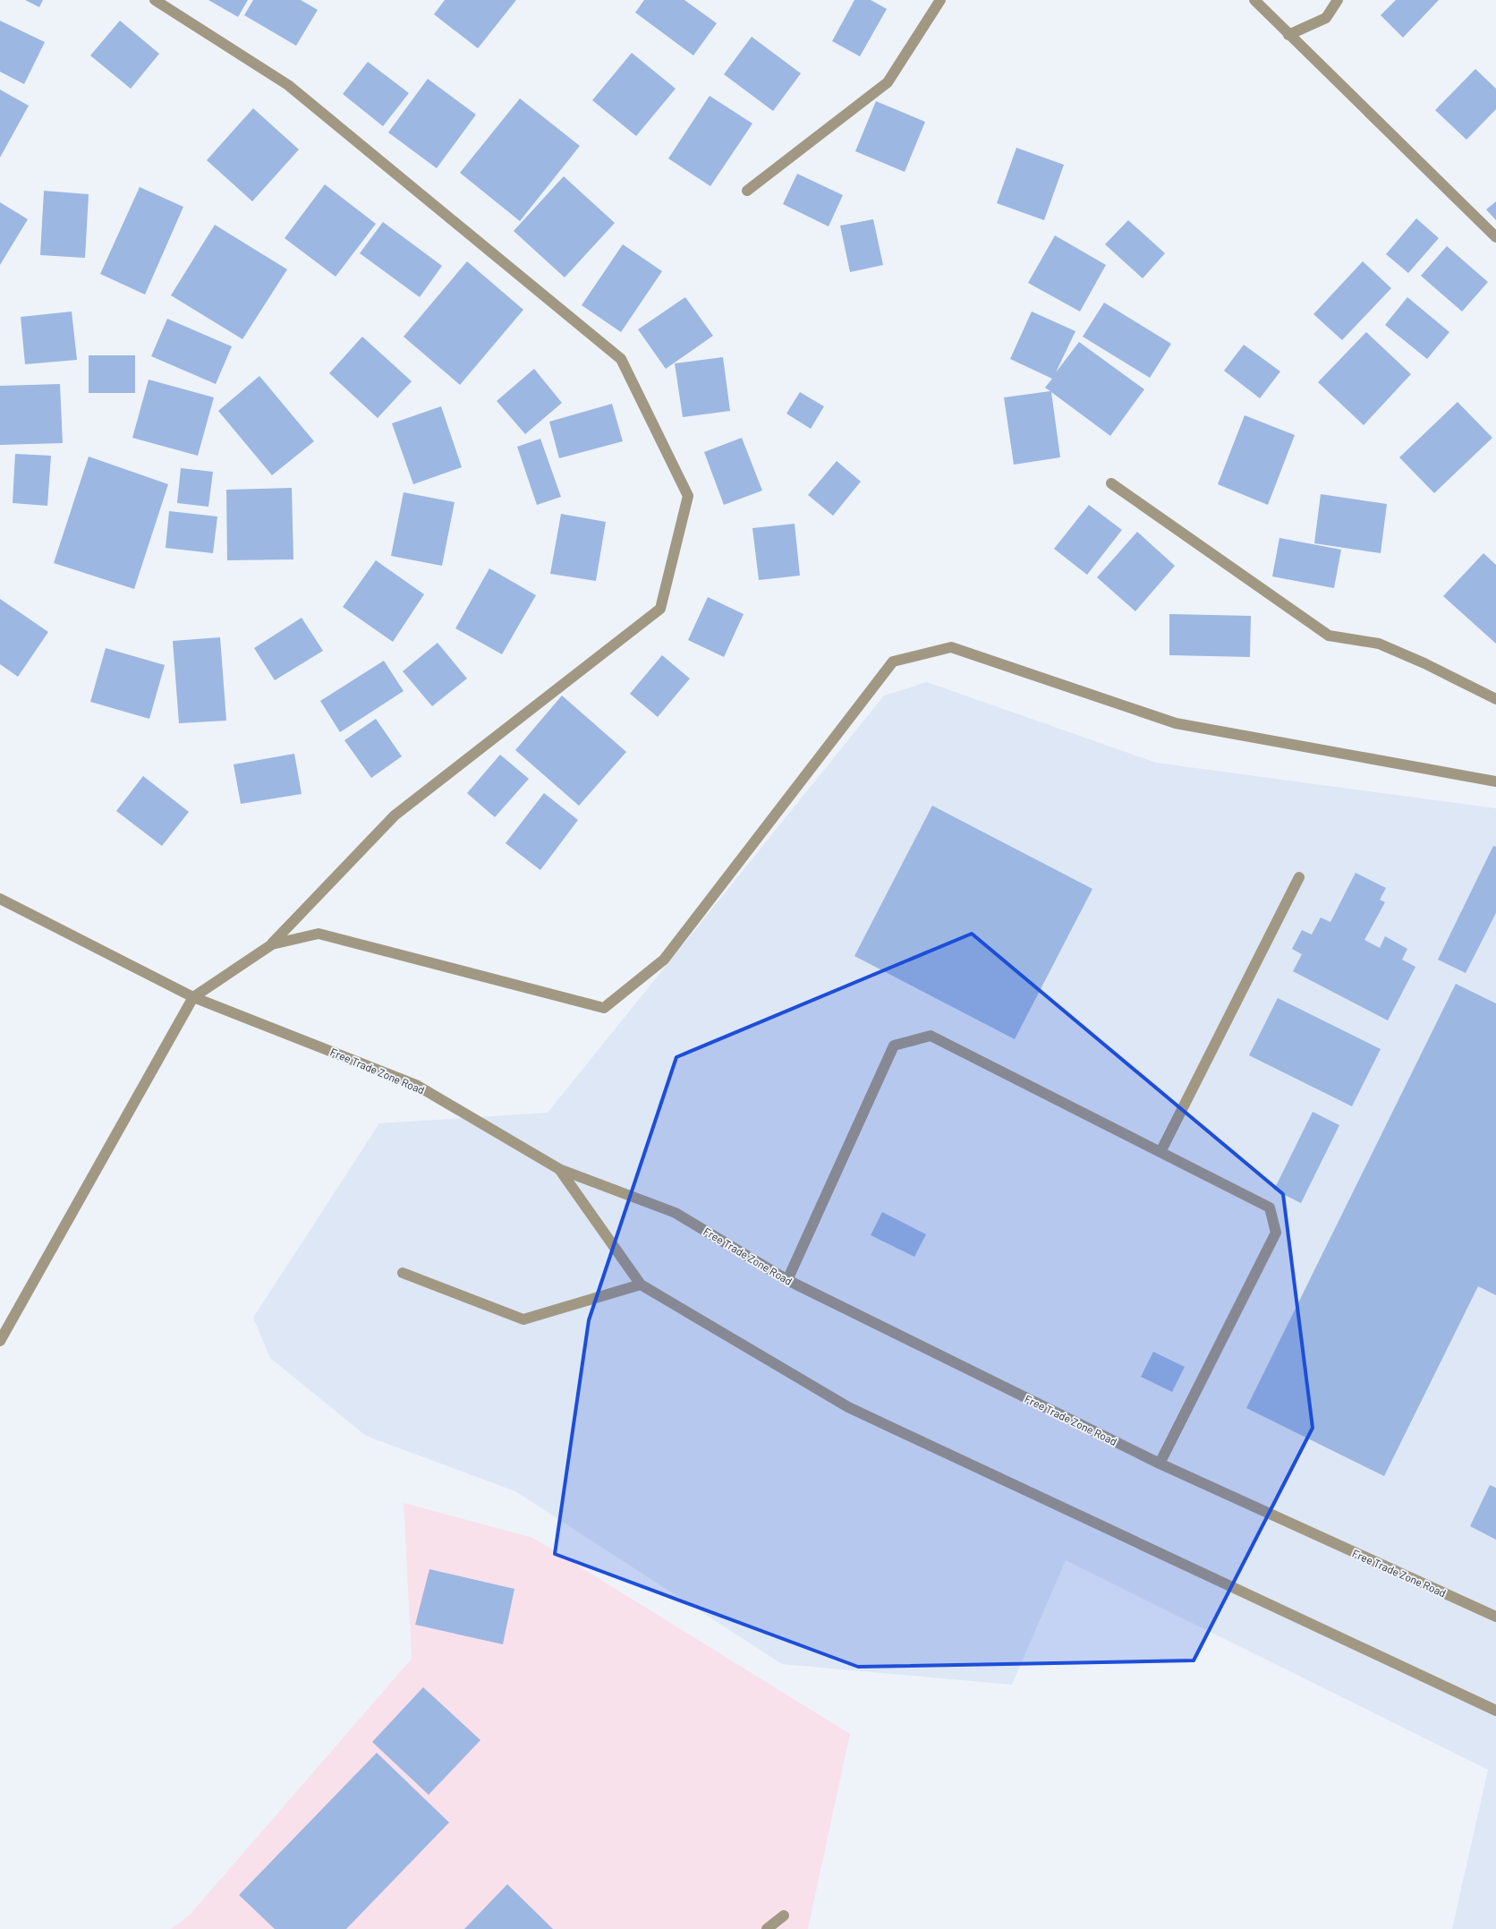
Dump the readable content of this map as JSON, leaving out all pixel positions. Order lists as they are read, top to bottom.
{
  "streets": {
    "street": ["Free Trade Zone Road"]
  }
}
